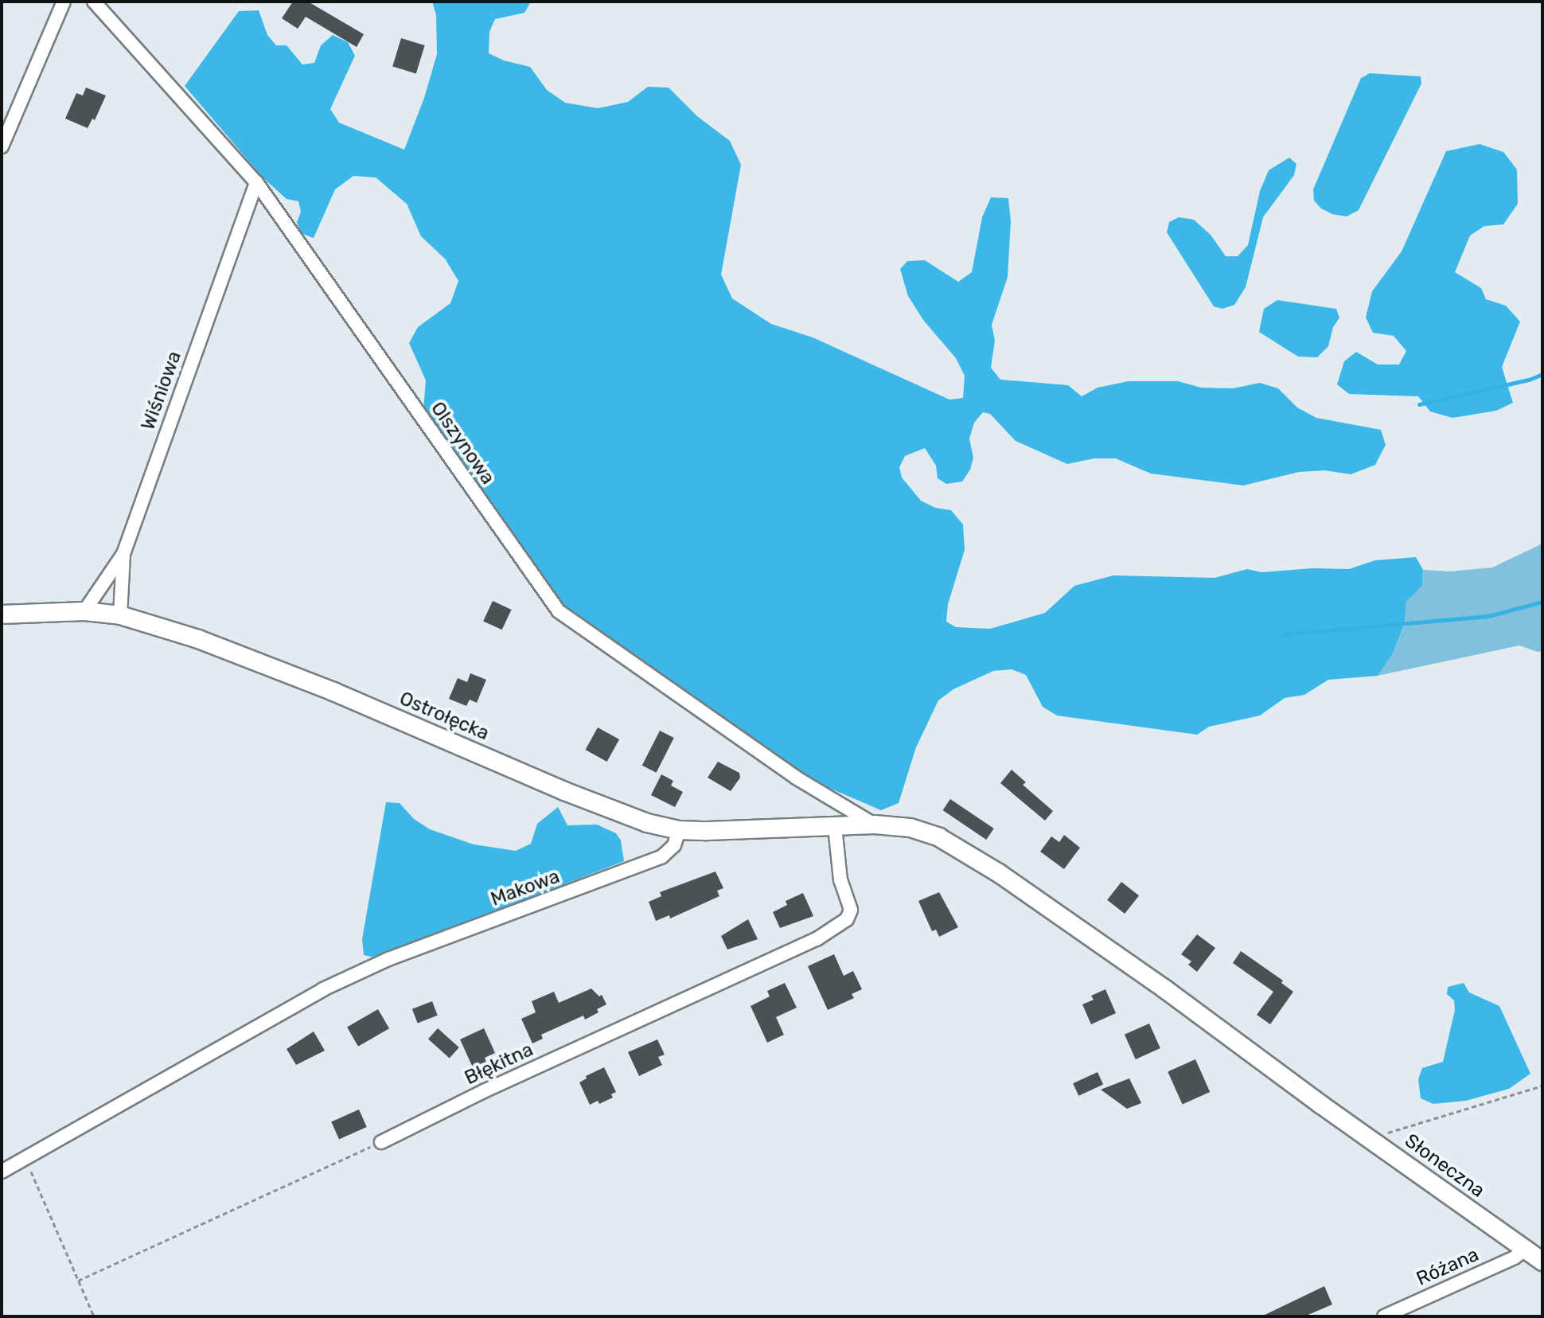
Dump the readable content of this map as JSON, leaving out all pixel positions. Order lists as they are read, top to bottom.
{
  "streets": {
    "street": [
      "Wiśniowa",
      "Olszynowa",
      "Ostrołęcka",
      "Makowa",
      "Błękitna",
      "Słoneczna",
      "Różana"
    ]
  },
  "crossings": [
    ["Wiśniowa", "Olszynowa"],
    ["Wiśniowa", "Ostrołęcka"],
    ["Olszynowa", "Ostrołęcka"],
    ["Olszynowa", "Słoneczna"],
    ["Ostrołęcka", "Makowa"],
    ["Ostrołęcka", "Błękitna"],
    ["Ostrołęcka", "Słoneczna"],
    ["Słoneczna", "Różana"]
  ]
}
